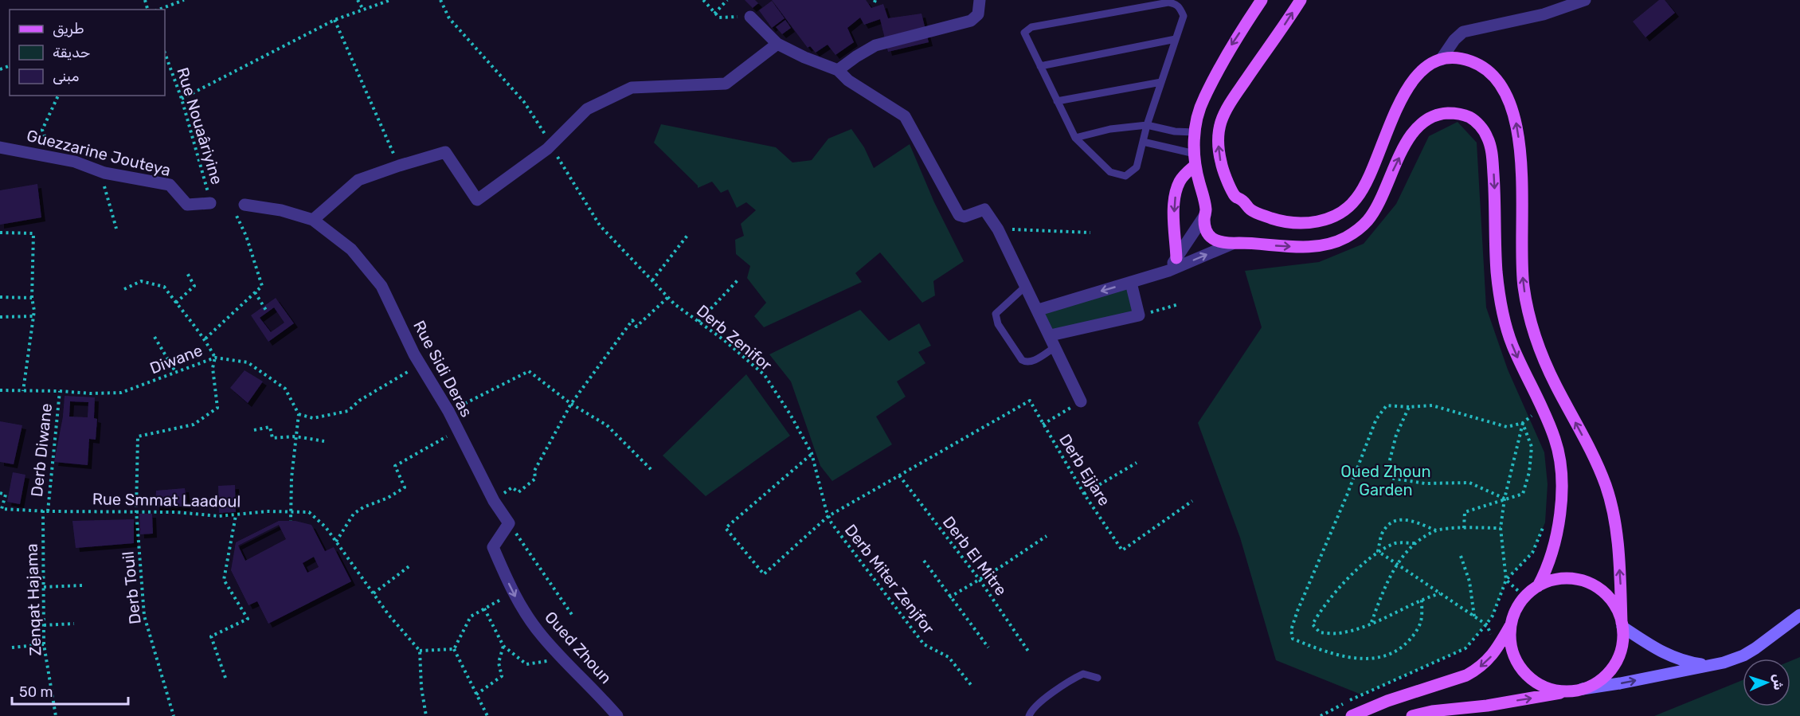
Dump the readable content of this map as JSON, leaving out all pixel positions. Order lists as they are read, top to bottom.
{
  "streets": {
    "street": ["Guezzarine Jouteya", "Rue Sidi Deras", "Oued Zhoun"],
    "path": [
      "Rue Nouaâriyine",
      "Derb Zenifor",
      "Diwane",
      "Derb Diwane",
      "Derb Ejjare",
      "Rue Smmat Laadoul",
      "Derb El Mitre",
      "Derb Miter Zenjfor",
      "Derb Touil",
      "Zenqat Hajama"
    ]
  },
  "crossings": [
    ["Rue Nouaâriyine", "Guezzarine Jouteya"],
    ["Derb Zenifor", "Derb Miter Zenjfor"],
    ["Diwane", "Derb Diwane"],
    ["Diwane", "Derb Touil"],
    ["Rue Sidi Deras", "Oued Zhoun"],
    ["Derb Diwane", "Rue Smmat Laadoul"],
    ["Derb Diwane", "Zenqat Hajama"],
    ["Derb Ejjare", "Derb El Mitre"],
    ["Rue Smmat Laadoul", "Derb Touil"],
    ["Rue Smmat Laadoul", "Zenqat Hajama"]
  ],
  "parks": ["Oued Zhoun Garden"],
  "legend": ["طريق", "حديقة", "مبنى"],
  "scale_bar": "50 m",
  "north": "right"
}
